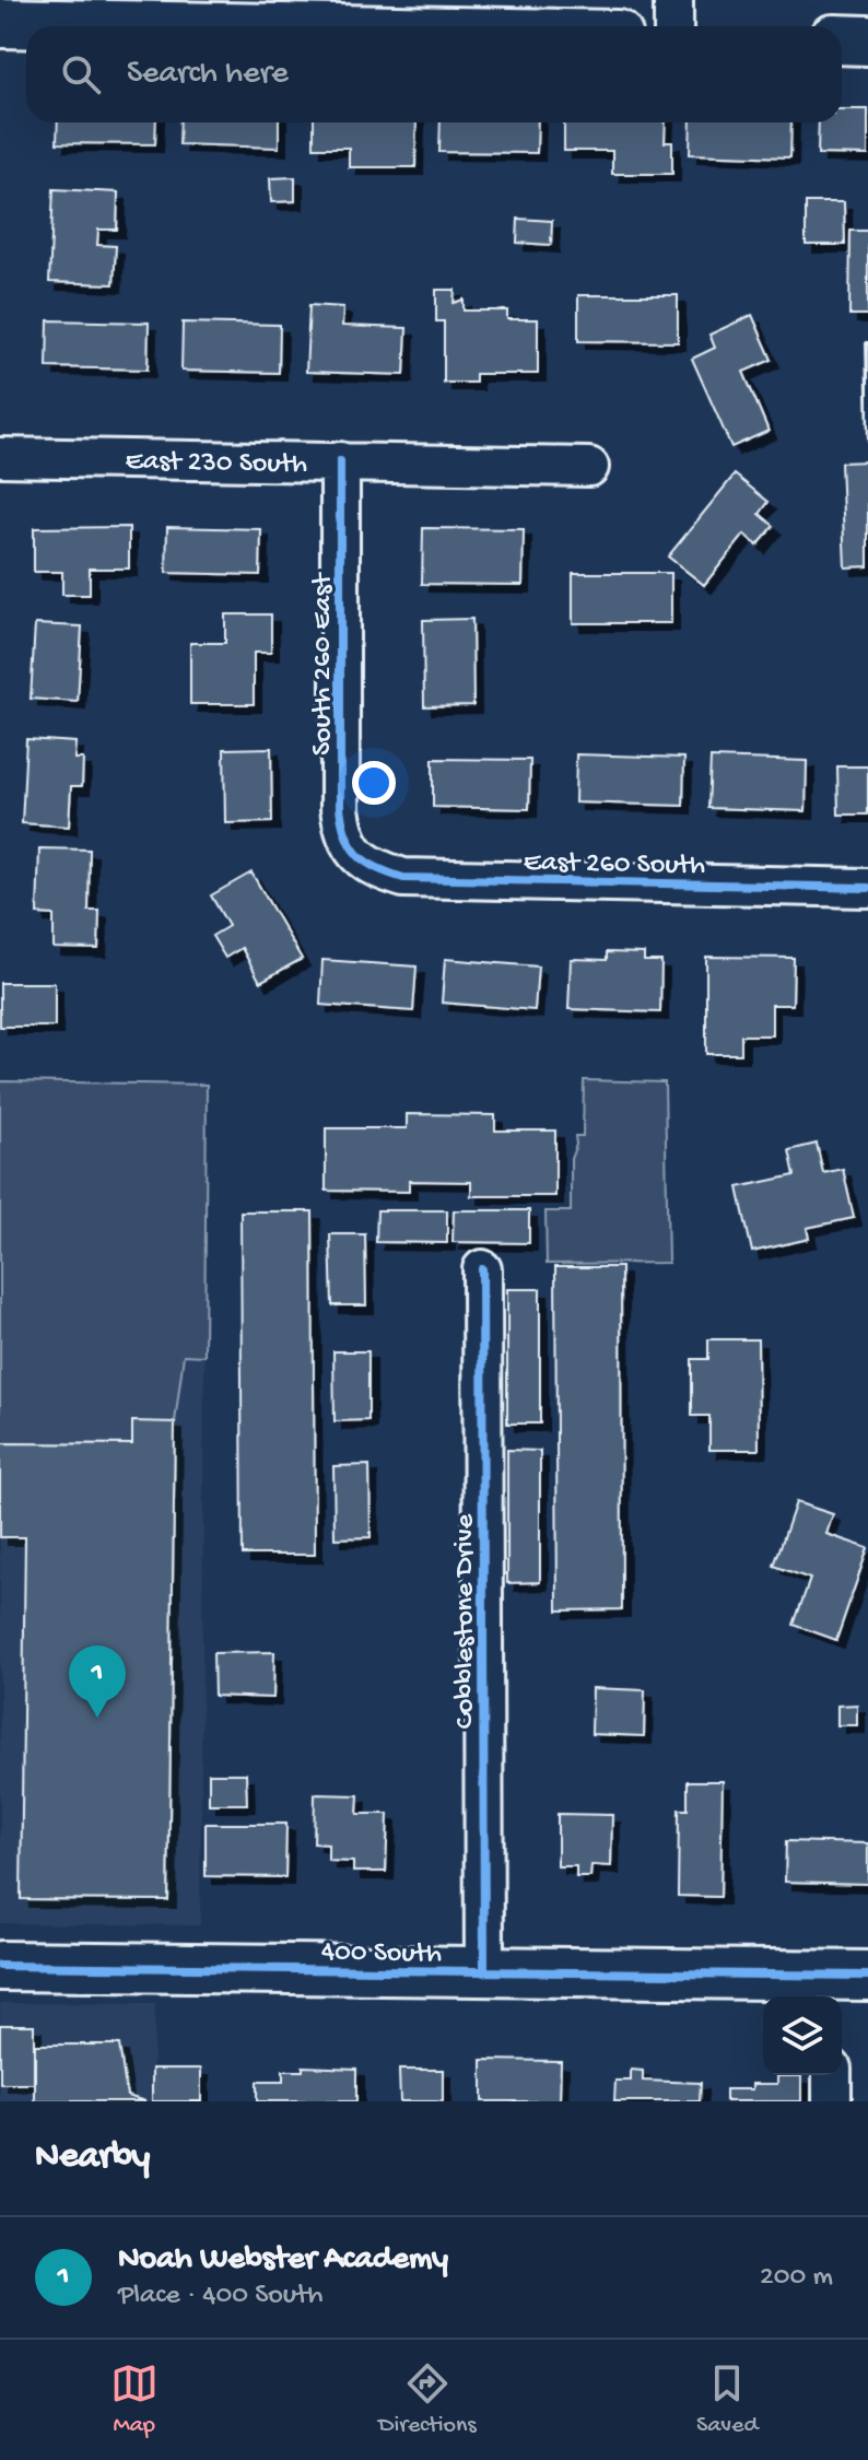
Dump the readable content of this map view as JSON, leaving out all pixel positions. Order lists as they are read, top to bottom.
{
  "streets": {
    "street": [
      "East 230 South",
      "South 260 East",
      "East 260 South",
      "Cobblestone Drive",
      "400 South"
    ]
  },
  "crossings": [
    ["East 230 South", "South 260 East"],
    ["South 260 East", "East 260 South"],
    ["Cobblestone Drive", "400 South"]
  ],
  "page": {
    "search": "Search here",
    "pins": "1",
    "heading": "Nearby",
    "list": [
      {
        "mark": "1",
        "name": "Noah Webster Academy",
        "note": "Place · 400 South",
        "value": "200 m"
      }
    ],
    "nav": ["Map", "Directions", "Saved"]
  }
}
